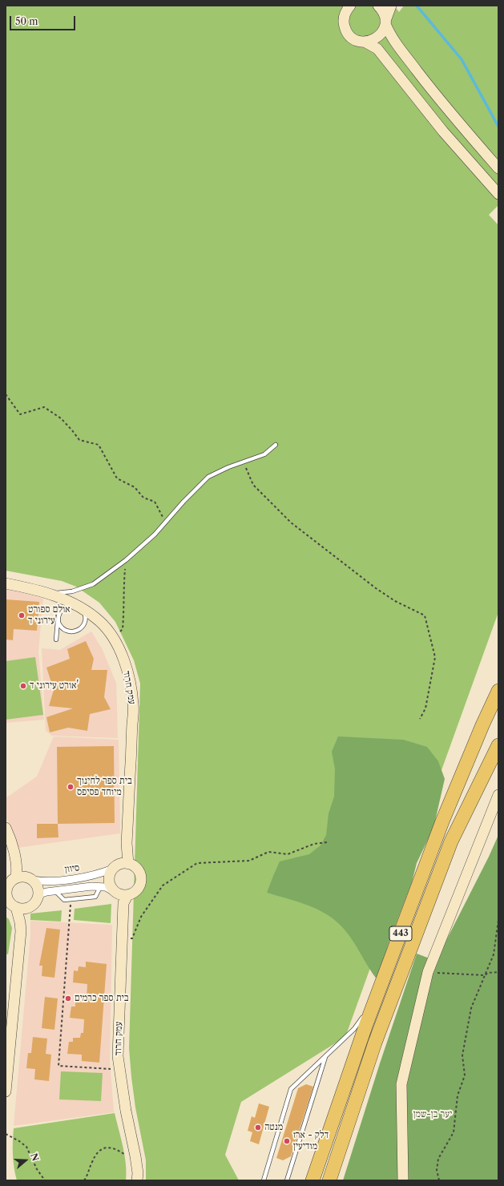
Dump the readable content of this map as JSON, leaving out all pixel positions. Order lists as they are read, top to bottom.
{
  "streets": {
    "highway": ["443"],
    "street": ["עמק חרוד", "סיוון"]
  },
  "crossings": [
    ["עמק חרוד", "סיוון"]
  ],
  "parks": ["יער בן-שמן"],
  "places": [
    "אולם ספורט עירוני ד'",
    "אורט עירוני ד'",
    "בית ספר לחינוך מיוחד פסיפס",
    "בית ספר כרמים",
    "מנטה",
    "דלק - ארז מודיעין"
  ],
  "scale_bar": "50 m",
  "north": "right"
}
